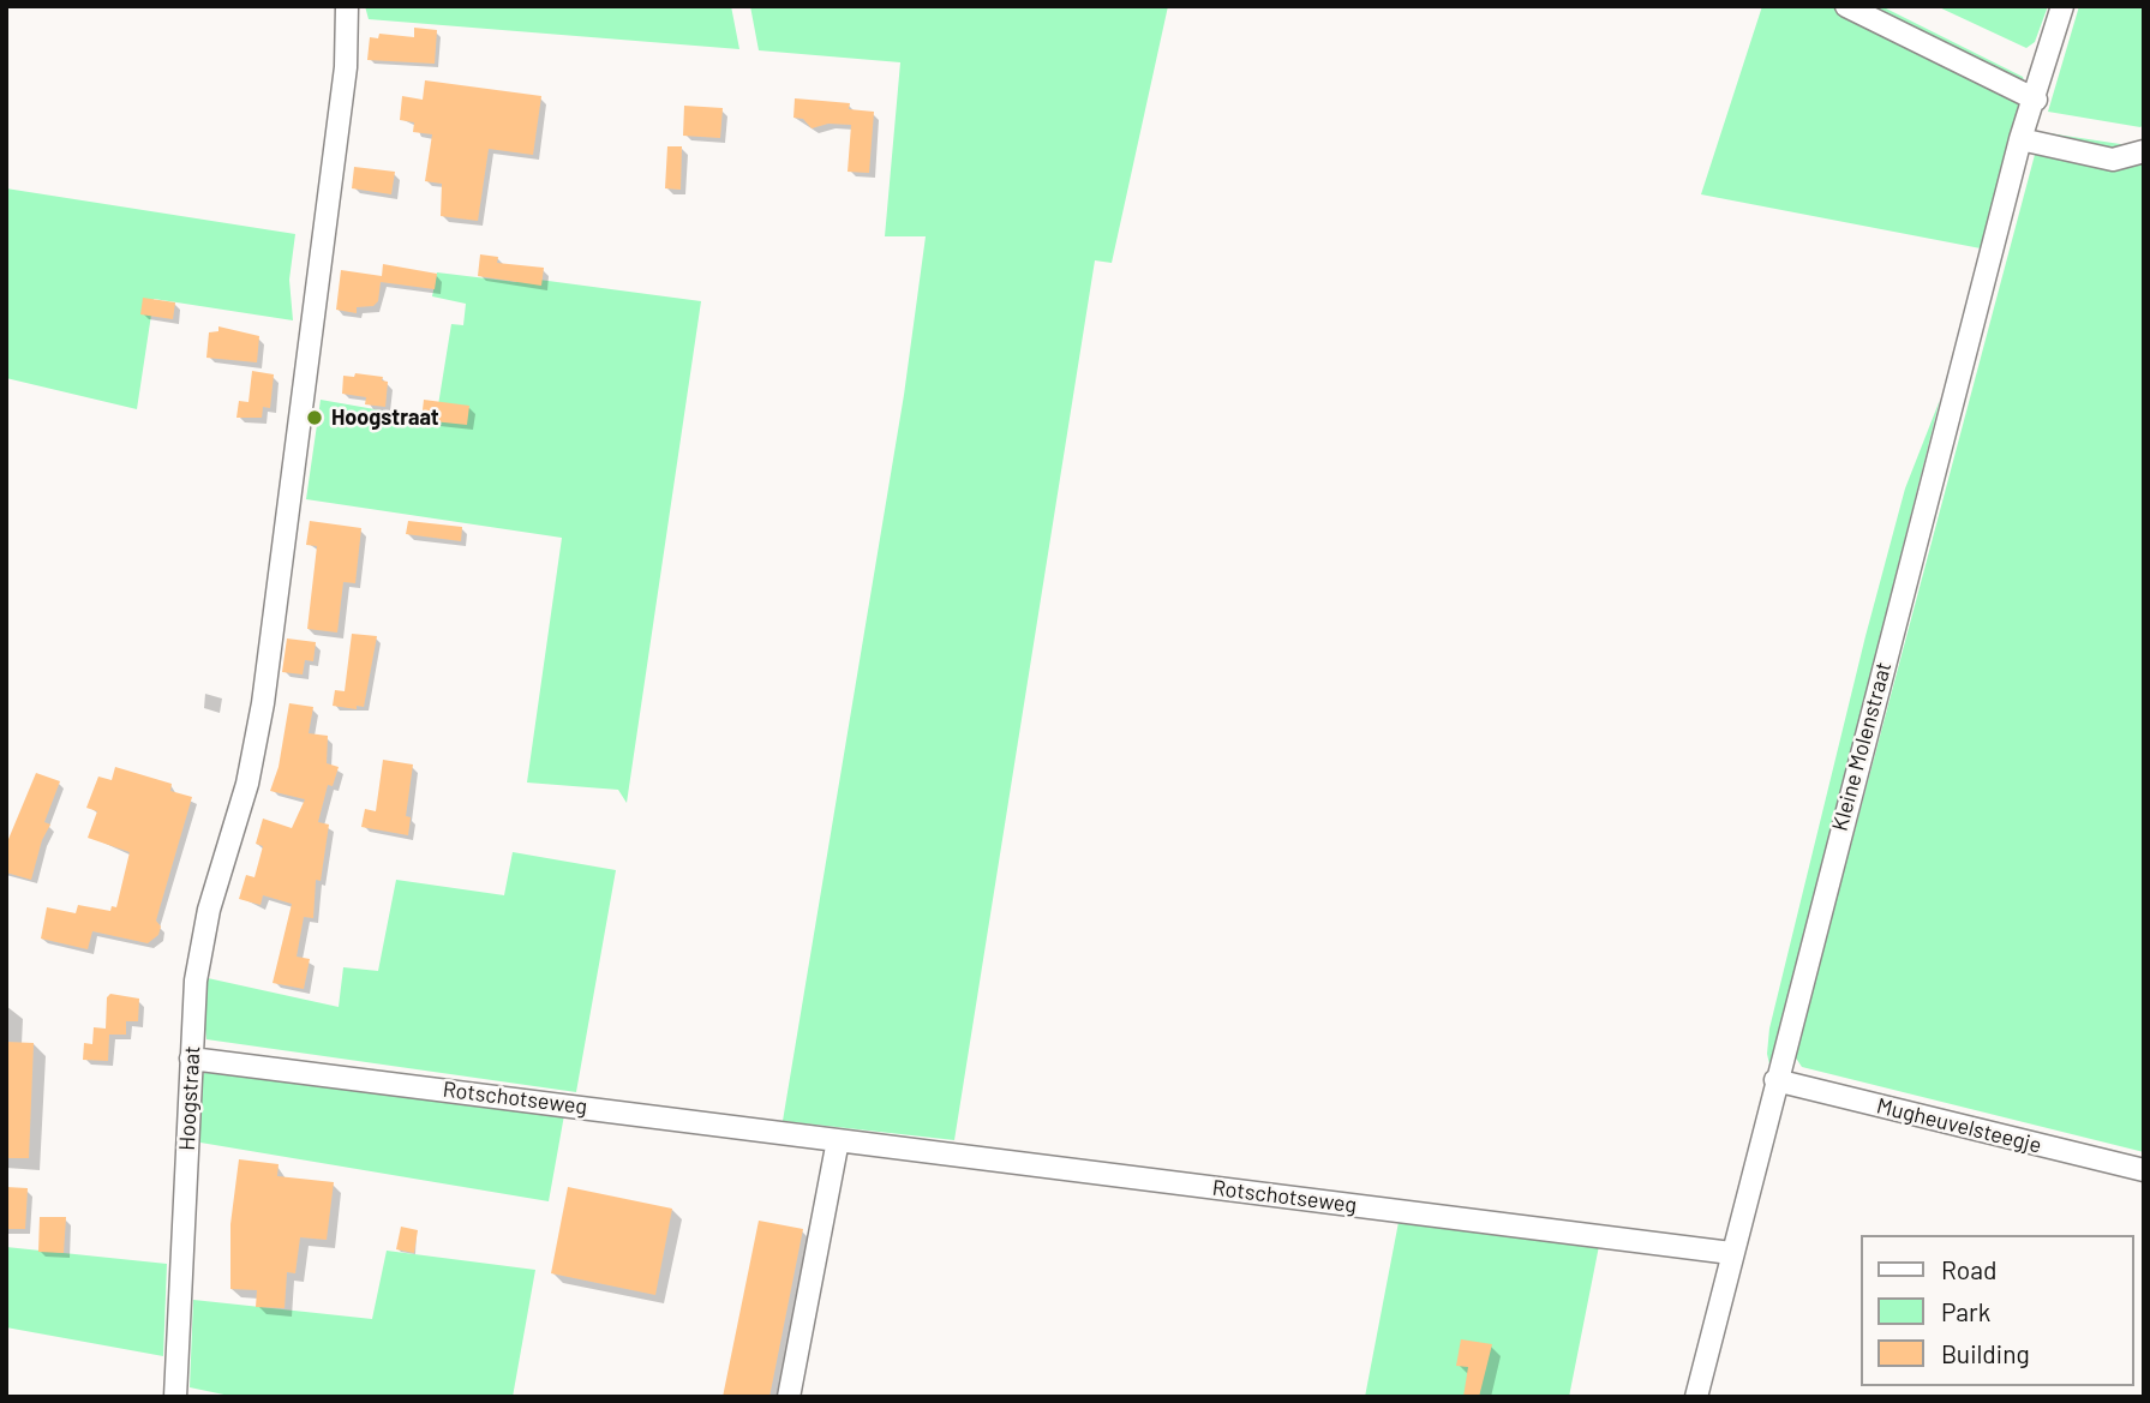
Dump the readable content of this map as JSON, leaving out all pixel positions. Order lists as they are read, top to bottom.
{
  "streets": {
    "street": [
      "Kleine Molenstraat",
      "Hoogstraat",
      "Rotschotseweg",
      "Mugheuvelsteegje"
    ]
  },
  "crossings": [
    ["Kleine Molenstraat", "Rotschotseweg"],
    ["Kleine Molenstraat", "Mugheuvelsteegje"],
    ["Hoogstraat", "Rotschotseweg"]
  ],
  "places": ["Hoogstraat"],
  "legend": ["Road", "Park", "Building"]
}
